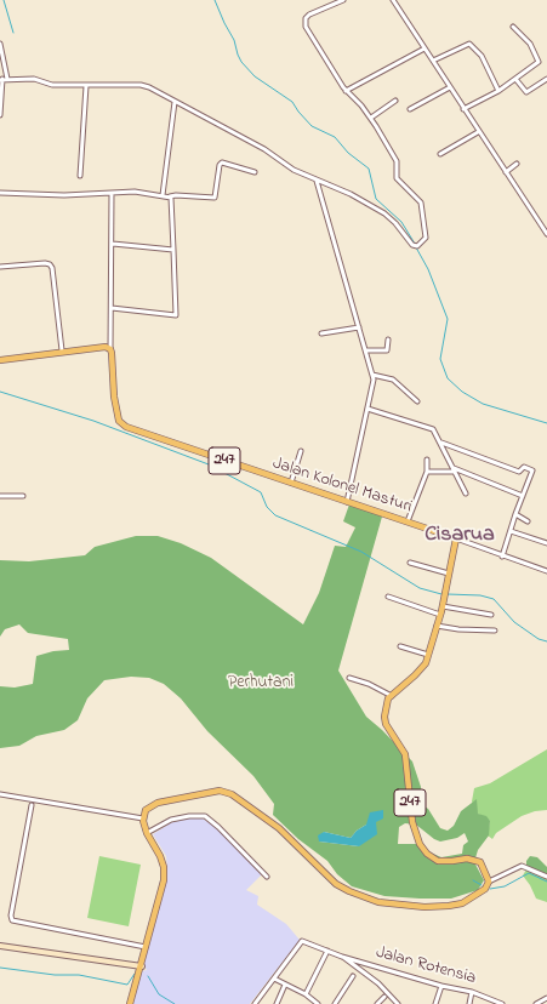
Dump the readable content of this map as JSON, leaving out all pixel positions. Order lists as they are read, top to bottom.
{
  "streets": {
    "main road": ["247", "Jalan Kolonel Masturi"],
    "street": ["Jalan Rotensia"]
  },
  "crossings": [
    ["247", "Jalan Kolonel Masturi"]
  ],
  "districts": ["Cisarua"],
  "parks": ["Perhutani"]
}
